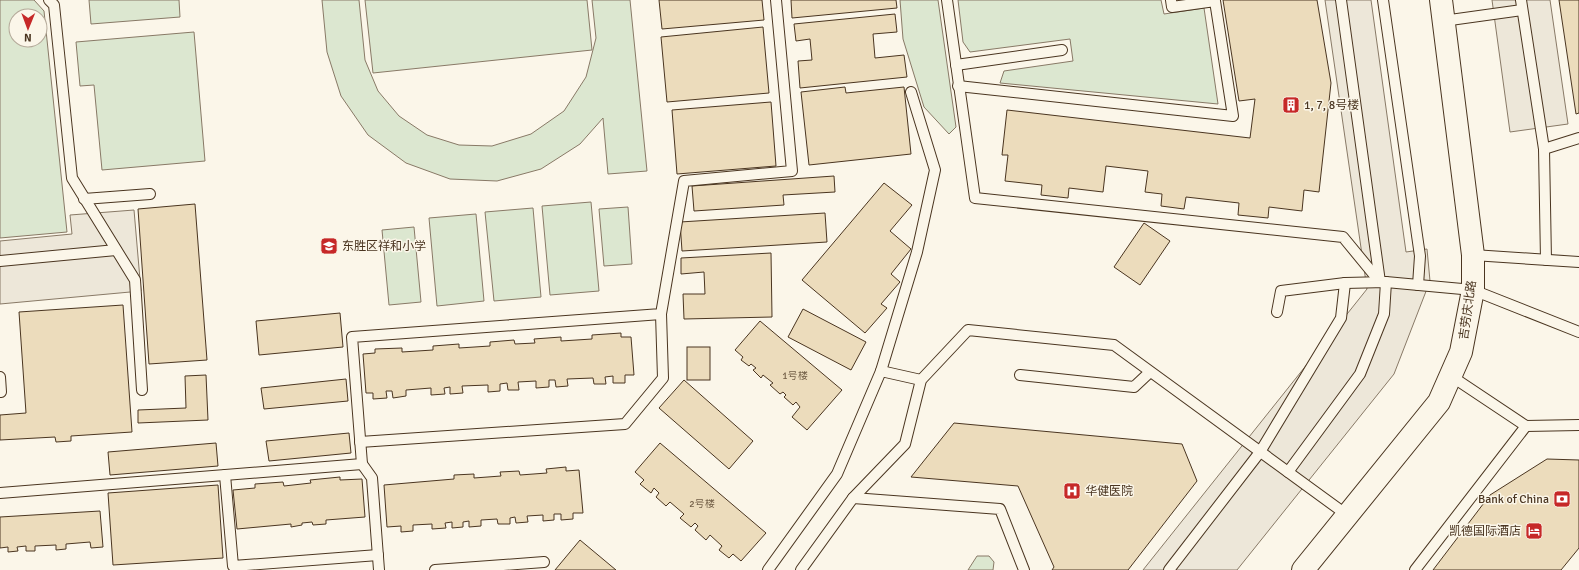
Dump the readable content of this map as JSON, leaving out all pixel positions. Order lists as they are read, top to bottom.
{
  "streets": {
    "main road": ["吉劳庆北路"]
  },
  "places": {
    "building": ["1, 7, 8号楼"],
    "school or university": ["东胜区祥和小学"],
    "hospital": ["华健医院"],
    "bank": ["Bank of China"],
    "hotel": ["凯德国际酒店"]
  },
  "house_numbers": ["1号楼", "2号楼"],
  "north": "bottom"
}
